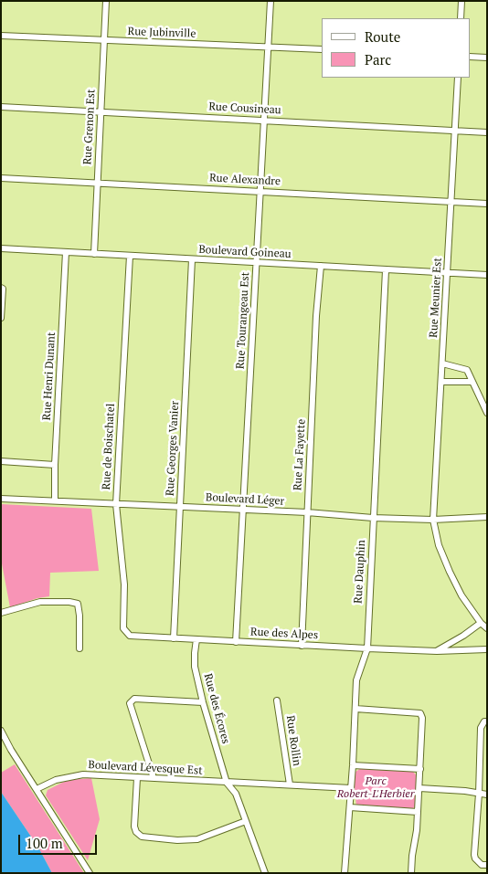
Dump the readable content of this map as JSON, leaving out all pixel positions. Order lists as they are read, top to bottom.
{
  "streets": {
    "street": [
      "Rue Jubinville",
      "Rue Cousineau",
      "Rue Grenon Est",
      "Rue Alexandre",
      "Boulevard Goineau",
      "Rue Meunier Est",
      "Rue Tourangeau Est",
      "Rue Henri Dunant",
      "Rue de Boischatel",
      "Rue Georges Vanier",
      "Rue La Fayette",
      "Boulevard Léger",
      "Rue Dauphin",
      "Rue des Alpes",
      "Rue des Écores",
      "Rue Rollin",
      "Boulevard Lévesque Est"
    ]
  },
  "crossings": [
    ["Rue Jubinville", "Rue Grenon Est"],
    ["Rue Jubinville", "Rue Tourangeau Est"],
    ["Rue Cousineau", "Rue Grenon Est"],
    ["Rue Cousineau", "Rue Meunier Est"],
    ["Rue Cousineau", "Rue Tourangeau Est"],
    ["Rue Grenon Est", "Rue Alexandre"],
    ["Rue Grenon Est", "Boulevard Goineau"],
    ["Rue Alexandre", "Rue Meunier Est"],
    ["Rue Alexandre", "Rue Tourangeau Est"],
    ["Boulevard Goineau", "Rue Meunier Est"],
    ["Boulevard Goineau", "Rue Tourangeau Est"],
    ["Boulevard Goineau", "Rue Henri Dunant"],
    ["Boulevard Goineau", "Rue de Boischatel"],
    ["Boulevard Goineau", "Rue Georges Vanier"],
    ["Boulevard Goineau", "Rue La Fayette"],
    ["Boulevard Goineau", "Rue Dauphin"],
    ["Rue Meunier Est", "Boulevard Léger"],
    ["Rue Tourangeau Est", "Boulevard Léger"],
    ["Rue Tourangeau Est", "Rue des Alpes"],
    ["Rue Henri Dunant", "Boulevard Léger"],
    ["Rue de Boischatel", "Boulevard Léger"],
    ["Rue de Boischatel", "Rue des Alpes"],
    ["Rue Georges Vanier", "Boulevard Léger"],
    ["Rue Georges Vanier", "Rue des Alpes"],
    ["Rue La Fayette", "Boulevard Léger"],
    ["Rue La Fayette", "Rue des Alpes"],
    ["Boulevard Léger", "Rue Dauphin"],
    ["Rue Dauphin", "Rue des Alpes"],
    ["Rue Dauphin", "Boulevard Lévesque Est"],
    ["Rue des Alpes", "Rue des Écores"],
    ["Rue des Écores", "Boulevard Lévesque Est"],
    ["Rue Rollin", "Boulevard Lévesque Est"]
  ],
  "parks": ["Parc Robert-L'Herbier"],
  "legend": ["Route", "Parc"],
  "scale_bar": "100 m"
}
